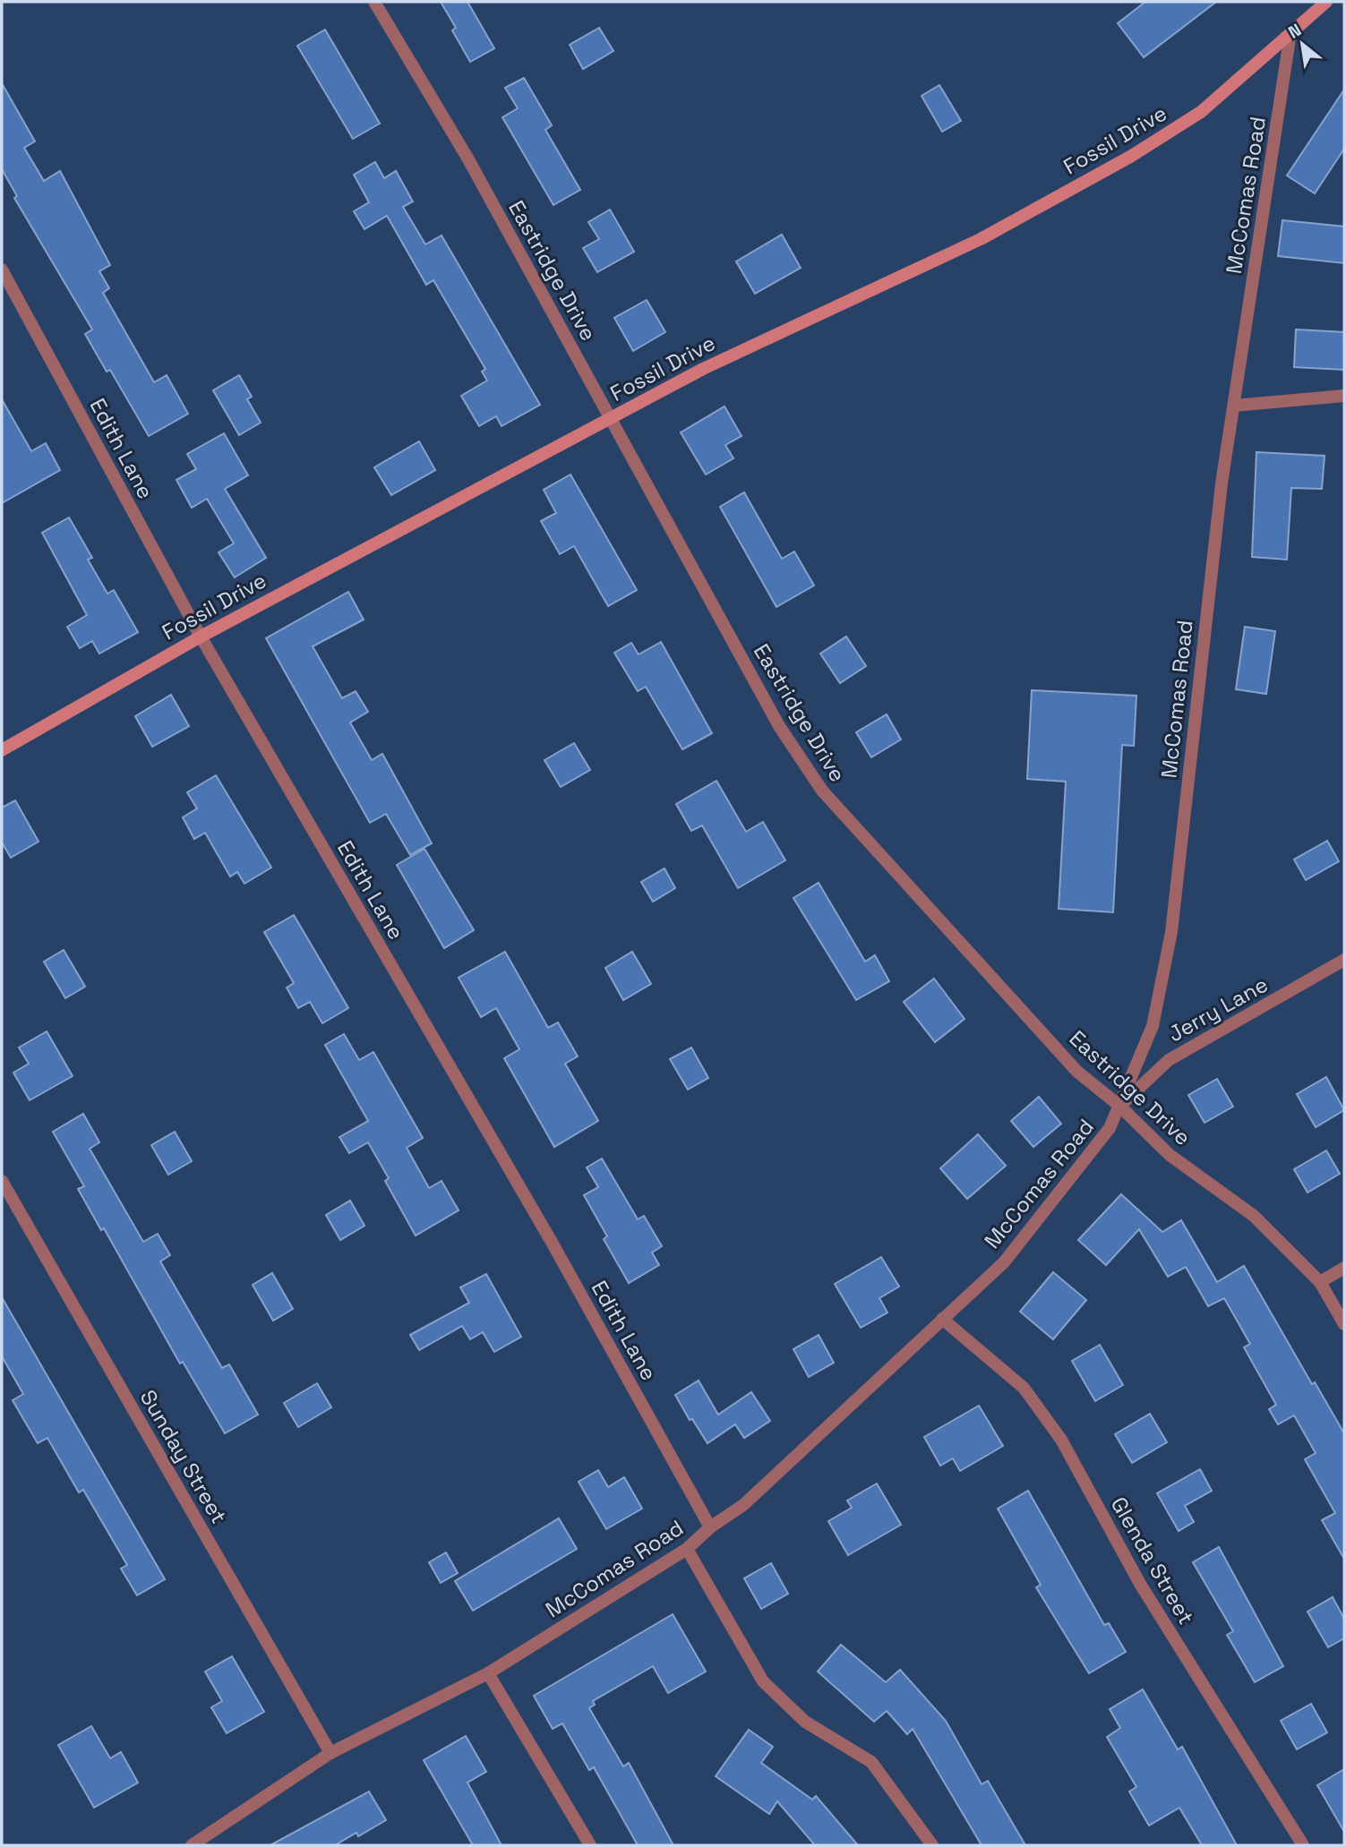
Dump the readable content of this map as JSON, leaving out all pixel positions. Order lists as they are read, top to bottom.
{
  "streets": {
    "street": [
      "Fossil Drive",
      "McComas Road",
      "Eastridge Drive",
      "Edith Lane",
      "Jerry Lane",
      "Sunday Street",
      "Glenda Street"
    ]
  },
  "crossings": [
    ["Fossil Drive", "McComas Road"],
    ["Fossil Drive", "Eastridge Drive"],
    ["Fossil Drive", "Edith Lane"],
    ["McComas Road", "Eastridge Drive"],
    ["McComas Road", "Edith Lane"],
    ["McComas Road", "Jerry Lane"],
    ["McComas Road", "Sunday Street"],
    ["McComas Road", "Glenda Street"],
    ["Eastridge Drive", "Jerry Lane"]
  ],
  "north": "top left"
}
